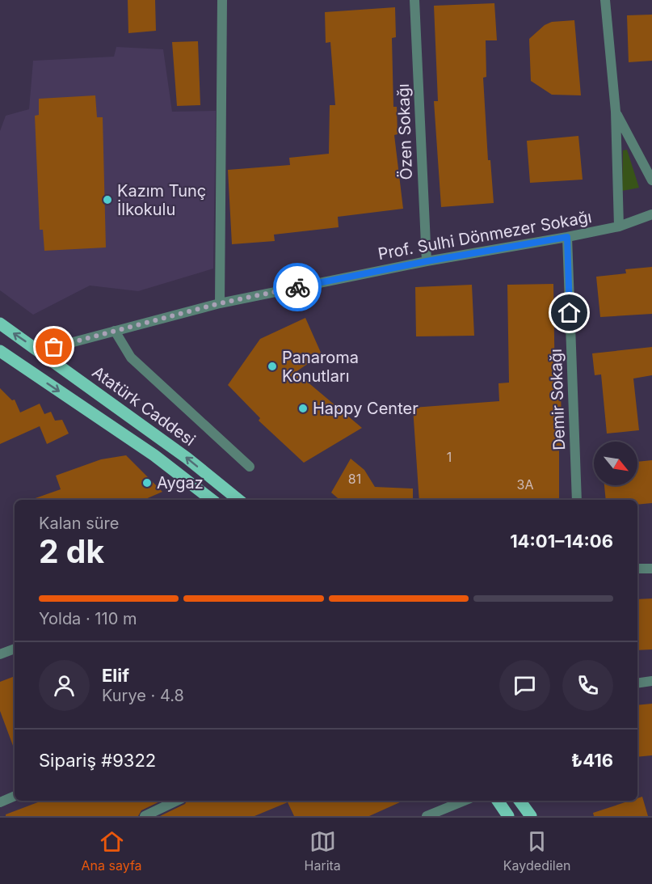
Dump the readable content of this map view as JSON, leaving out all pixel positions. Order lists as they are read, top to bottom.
{
  "streets": {
    "main road": ["Atatürk Caddesi"],
    "street": ["Özen Sokağı", "Prof. Sulhi Dönmezer Sokağı", "Demir Sokağı"]
  },
  "crossings": [
    ["Özen Sokağı", "Prof. Sulhi Dönmezer Sokağı"],
    ["Prof. Sulhi Dönmezer Sokağı", "Demir Sokağı"],
    ["Prof. Sulhi Dönmezer Sokağı", "Atatürk Caddesi"]
  ],
  "places": [
    "Kazım Tunç İlkokulu",
    "Panaroma Konutları",
    "Happy Center",
    "Aygaz"
  ],
  "house_numbers": ["1", "81", "3A"],
  "north": "bottom right",
  "page": {
    "heading": ["2 dk", "Kalan süre", "14:01–14:06"],
    "panel": [
      "Elif",
      "Kurye · 4.8",
      "Sipariş #9322",
      "₺416"
    ],
    "bar": "Yolda · 110 m",
    "tabs": ["Ana sayfa", "Harita", "Kaydedilen"]
  }
}
